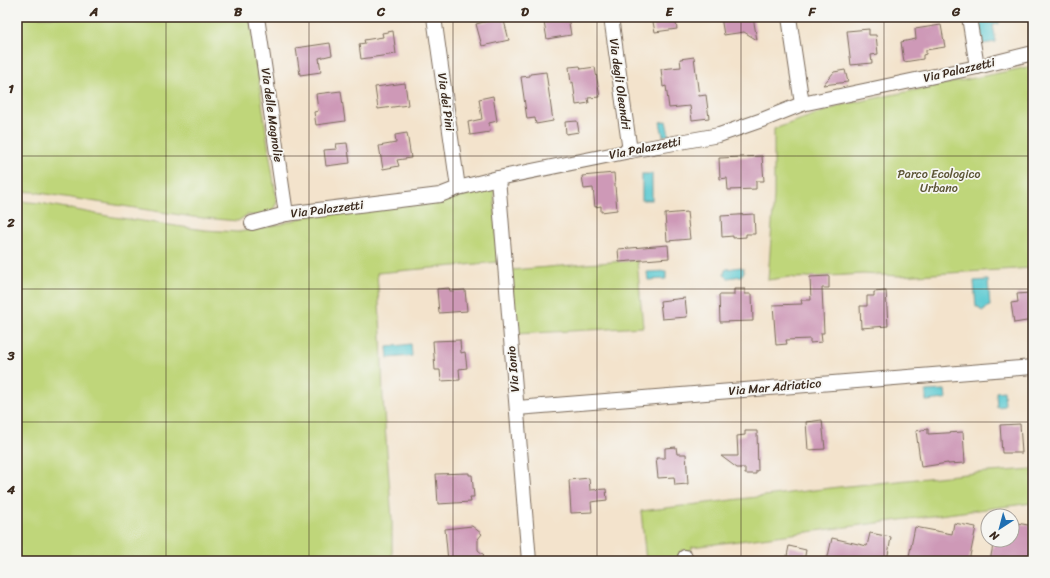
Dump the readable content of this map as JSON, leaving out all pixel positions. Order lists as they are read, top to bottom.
{
  "streets": {
    "street": [
      "Via Palazzetti",
      "Via degli Oleandri",
      "Via dei Pini",
      "Via delle Magnolie",
      "Via Ionio",
      "Via Mar Adriatico"
    ]
  },
  "crossings": [
    ["Via Palazzetti", "Via degli Oleandri"],
    ["Via Palazzetti", "Via dei Pini"],
    ["Via Palazzetti", "Via delle Magnolie"],
    ["Via Palazzetti", "Via Ionio"],
    ["Via Ionio", "Via Mar Adriatico"]
  ],
  "parks": ["Parco Ecologico Urbano"],
  "north": "bottom left",
  "grid": {
    "columns": [
      "A",
      "B",
      "C",
      "D",
      "E",
      "F",
      "G"
    ],
    "rows": [
      "1",
      "2",
      "3",
      "4"
    ]
  }
}
